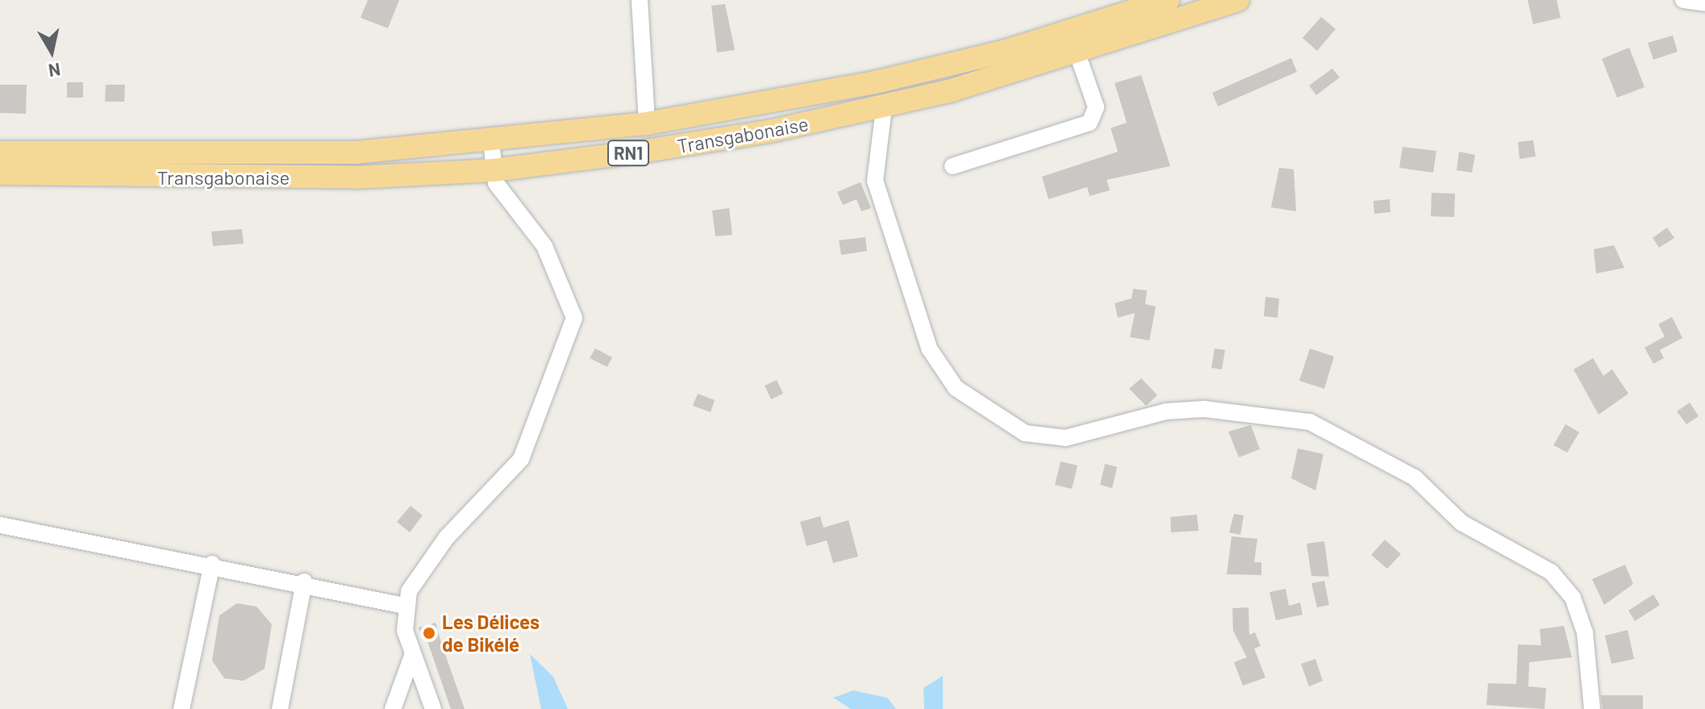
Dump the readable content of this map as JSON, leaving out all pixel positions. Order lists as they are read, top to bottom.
{
  "streets": {
    "highway": ["Transgabonaise", "RN1"]
  },
  "places": ["Les Délices de Bikélé"],
  "north": "bottom"
}
